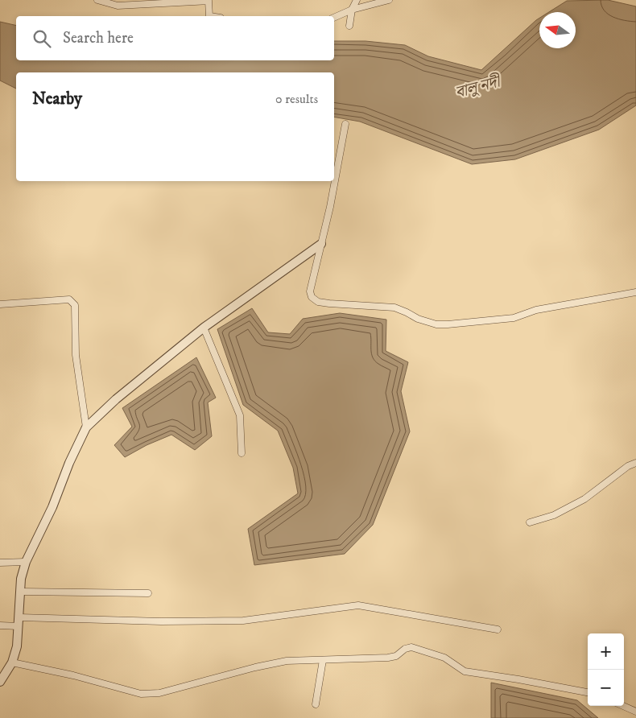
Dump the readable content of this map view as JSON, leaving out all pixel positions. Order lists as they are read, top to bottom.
{
  "water": ["বালু নদী"],
  "north": "left",
  "page": {
    "search": "Search here",
    "heading": ["Nearby", "0 results"],
    "map_buttons": ["+", "−"]
  }
}
